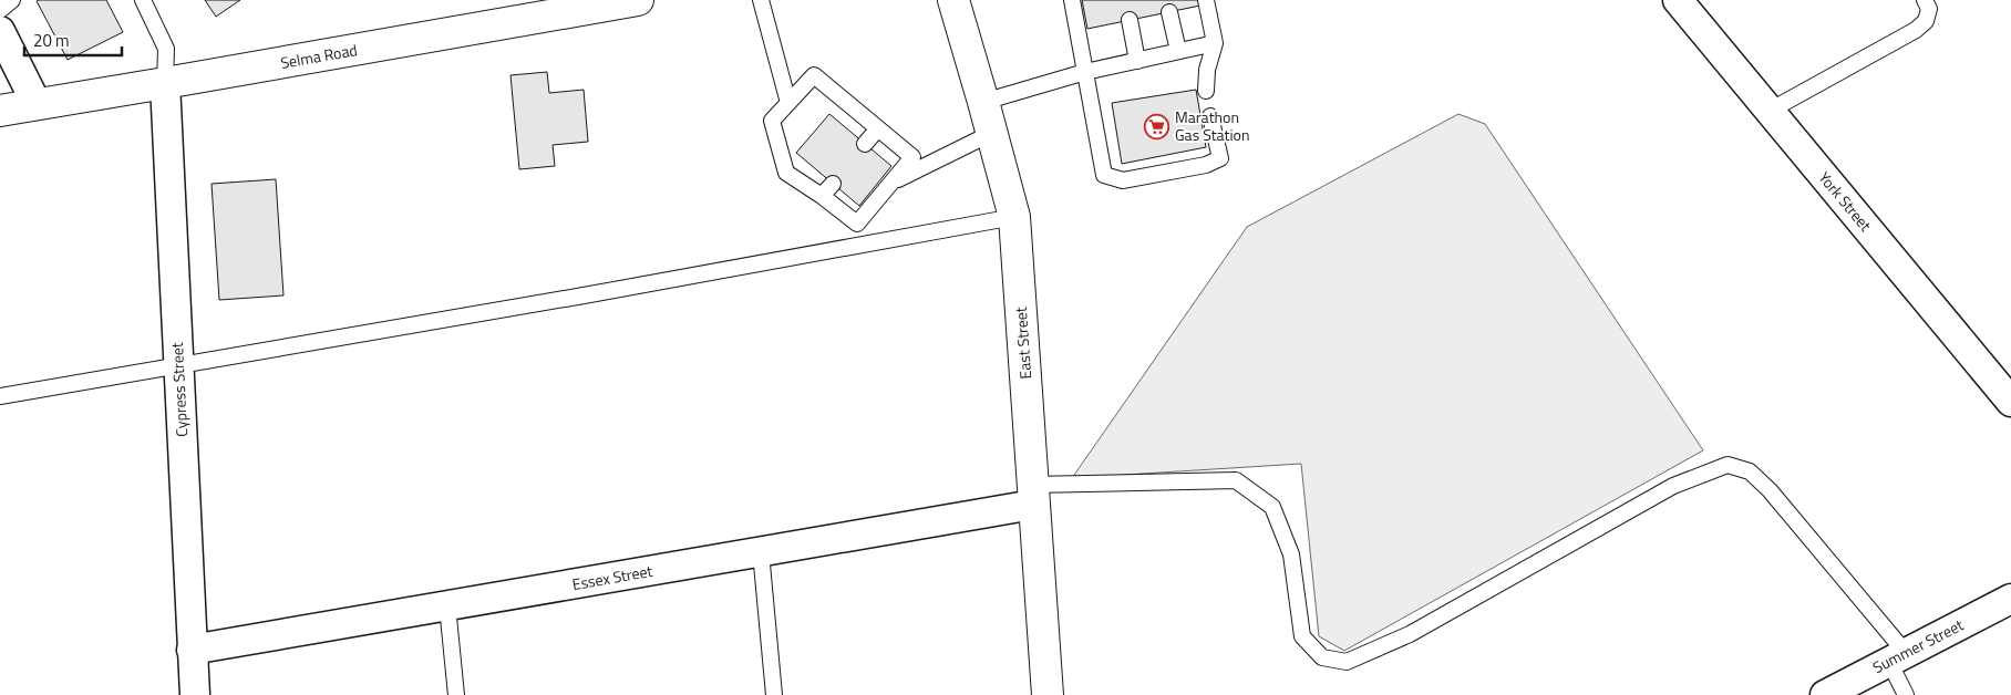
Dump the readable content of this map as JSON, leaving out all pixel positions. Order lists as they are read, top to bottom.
{
  "streets": {
    "street": [
      "Selma Road",
      "York Street",
      "East Street",
      "Cypress Street",
      "Essex Street",
      "Summer Street"
    ]
  },
  "crossings": [
    ["Selma Road", "Cypress Street"],
    ["East Street", "Essex Street"],
    ["Cypress Street", "Essex Street"]
  ],
  "places": {
    "supermarket": ["Marathon Gas Station"]
  },
  "scale_bar": "20 m"
}
